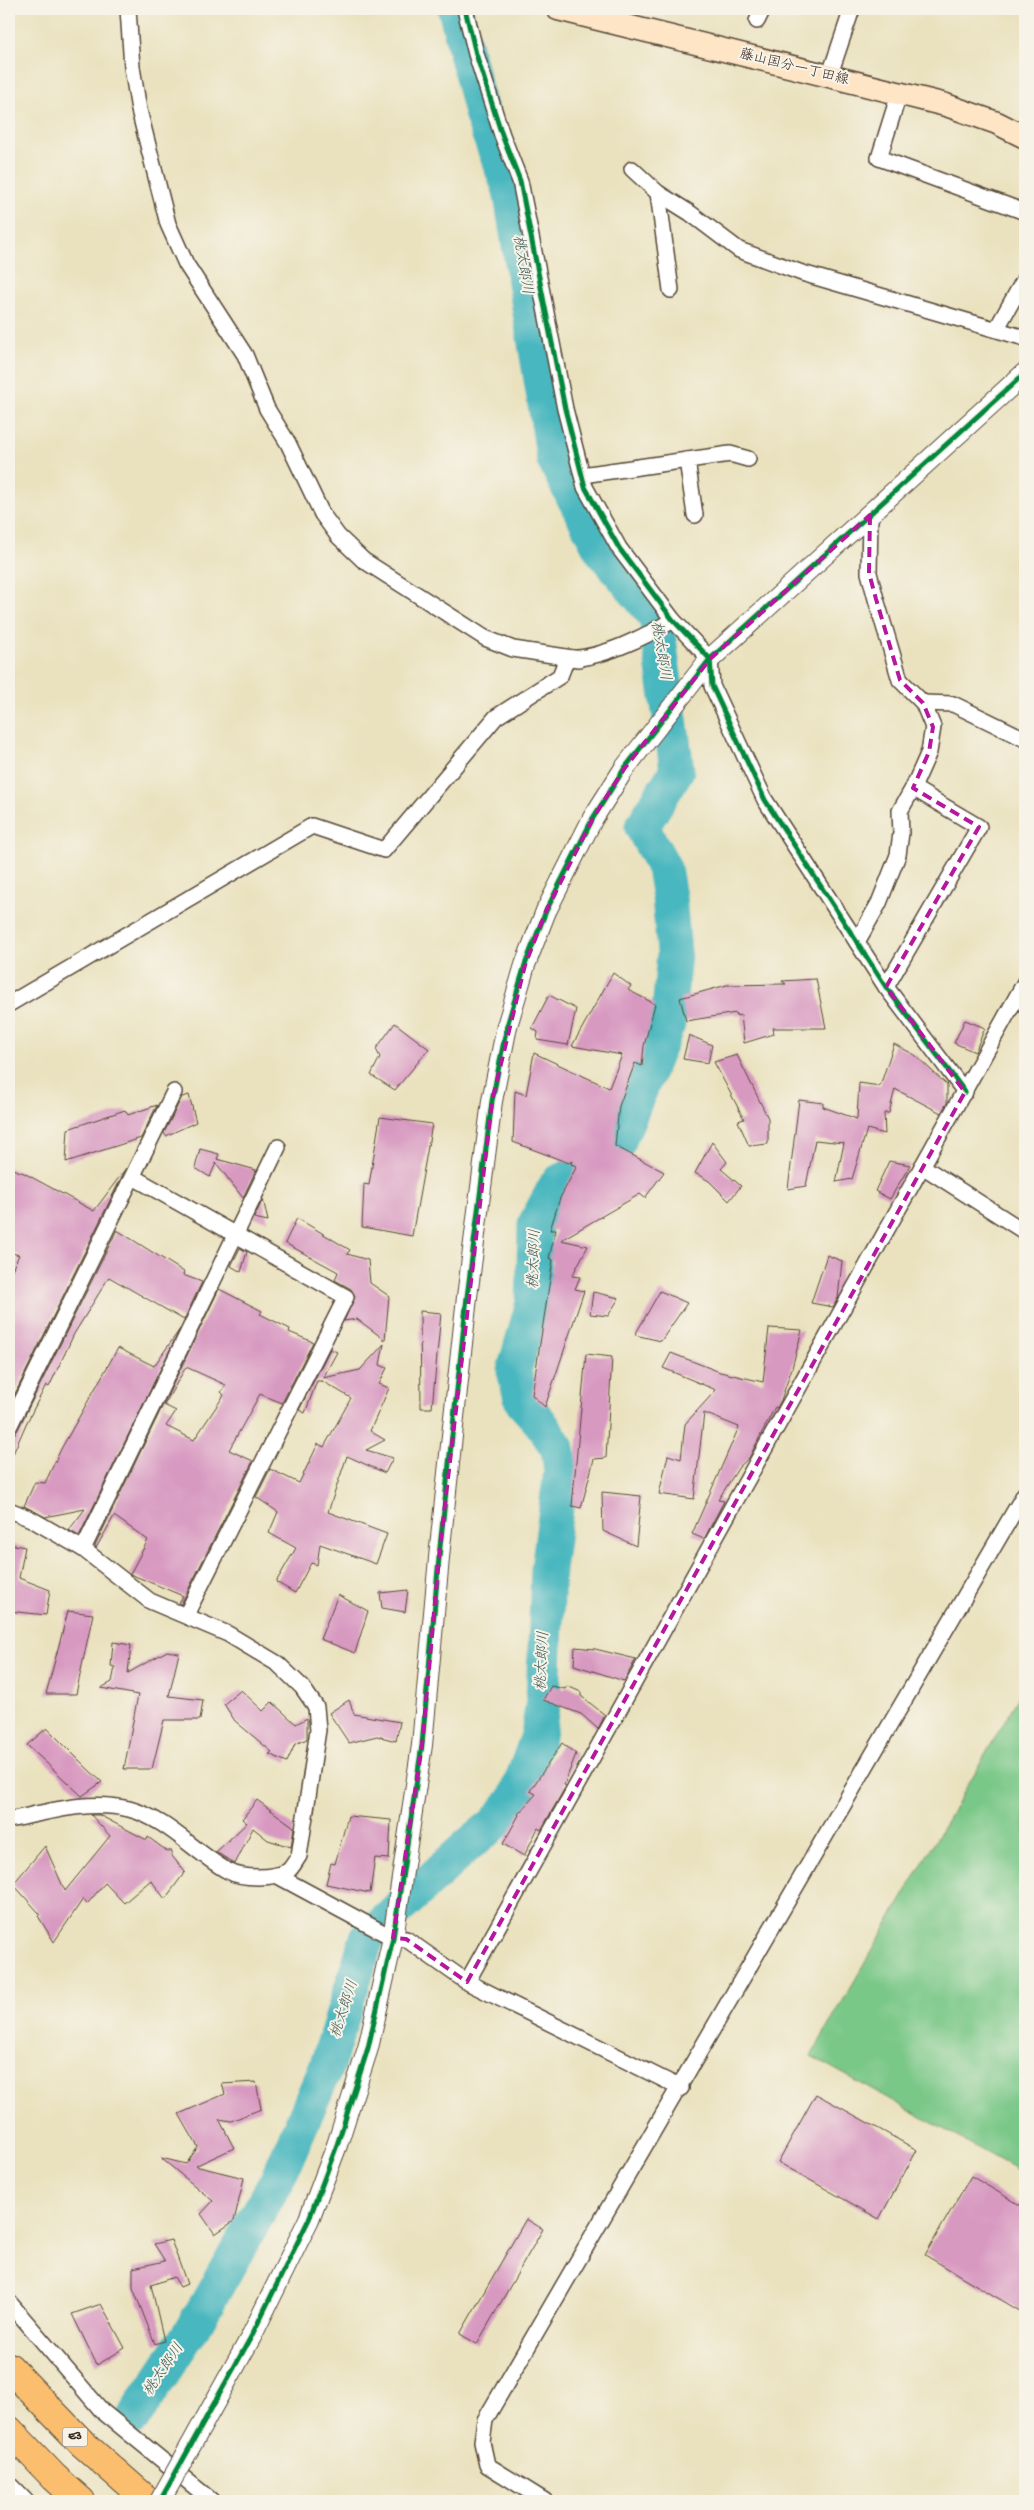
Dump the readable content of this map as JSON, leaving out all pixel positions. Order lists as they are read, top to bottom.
{
  "streets": {
    "highway": ["E3"],
    "main road": ["藤山国分一丁田線"]
  },
  "water": ["桃太郎川"]
}
